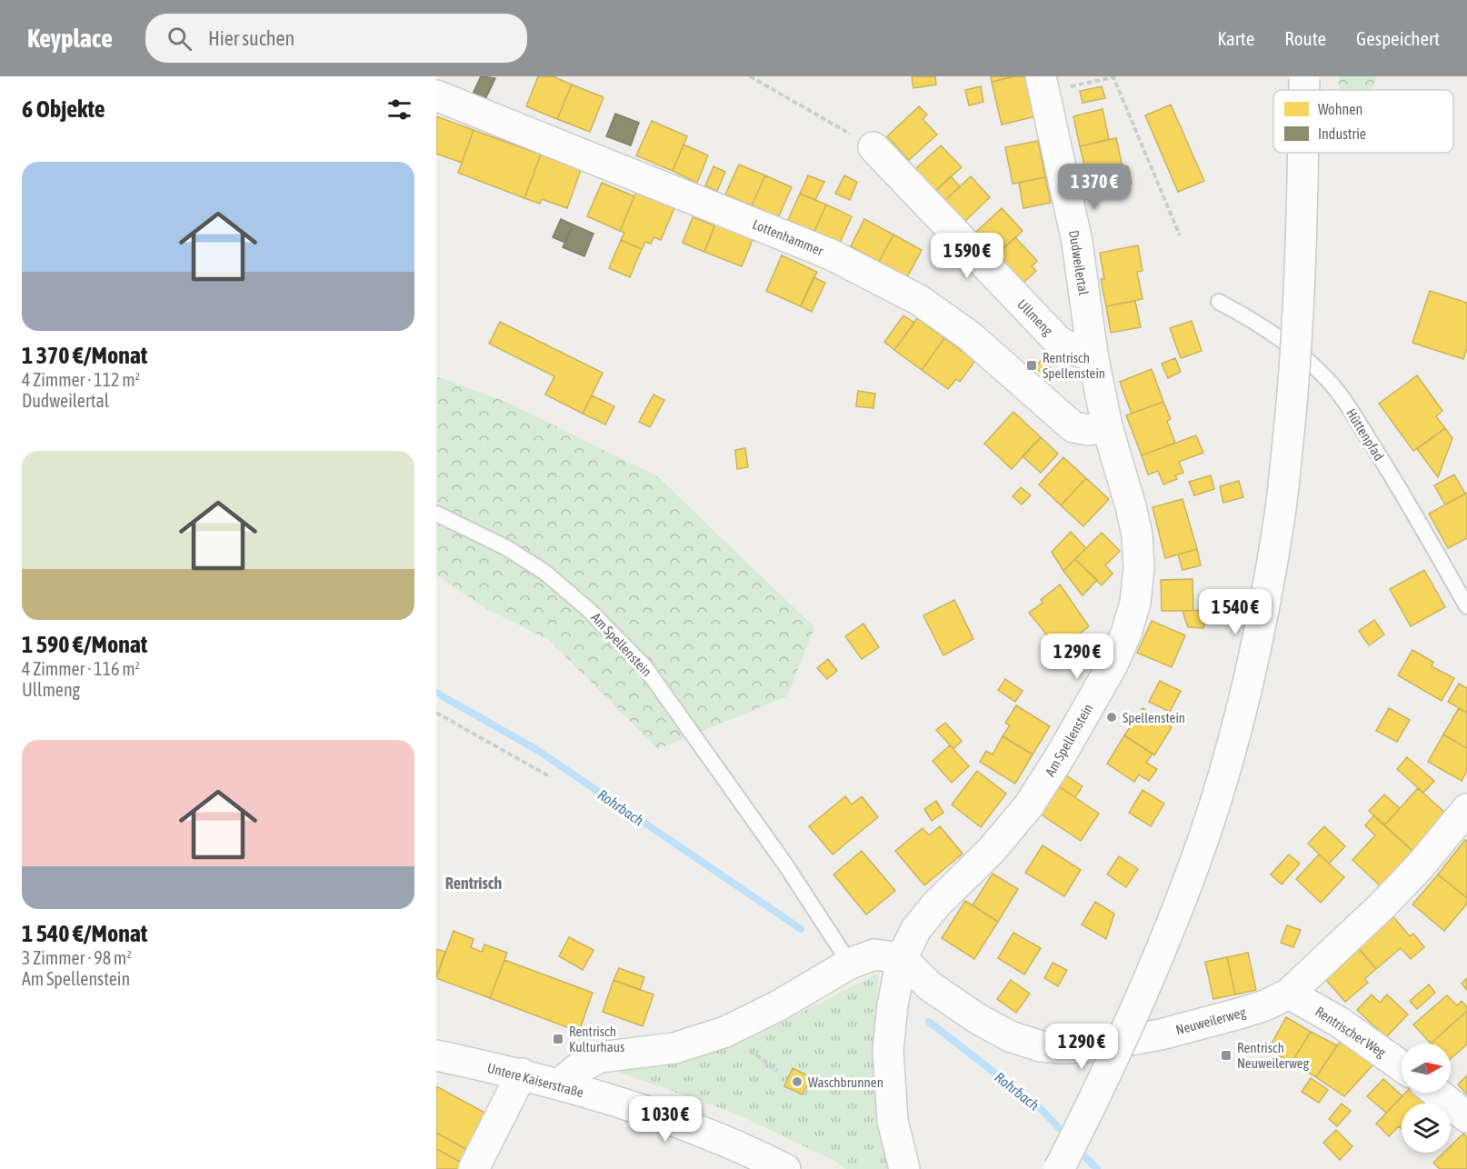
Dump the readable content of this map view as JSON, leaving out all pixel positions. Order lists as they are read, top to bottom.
{
  "streets": {
    "street": [
      "Lottenhammer",
      "Dudweilertal",
      "Ullmeng",
      "Am Spellenstein",
      "Neuweilerweg",
      "Rentrischer Weg",
      "Untere Kaiserstraße"
    ],
    "lane": ["Hüttenpfad"]
  },
  "crossings": [
    ["Lottenhammer", "Am Spellenstein"],
    ["Dudweilertal", "Ullmeng"],
    ["Dudweilertal", "Am Spellenstein"],
    ["Ullmeng", "Am Spellenstein"],
    ["Am Spellenstein", "Neuweilerweg"],
    ["Neuweilerweg", "Rentrischer Weg"]
  ],
  "districts": ["Rentrisch"],
  "water": ["Rohrbach"],
  "places": {
    "transit": ["Rentrisch Spellenstein", "Rentrisch Kulturhaus", "Rentrisch Neuweilerweg"],
    "other": ["Spellenstein", "Waschbrunnen"]
  },
  "legend": ["Wohnen", "Industrie"],
  "north": "right",
  "page": {
    "header": "Keyplace",
    "search": "Hier suchen",
    "nav": ["Karte", "Route", "Gespeichert"],
    "heading": "6 Objekte",
    "list": [
      {
        "name": "1 370 €/Monat",
        "note": "4 Zimmer · 112 m² · Dudweilertal"
      },
      {
        "name": "1 590 €/Monat",
        "note": "4 Zimmer · 116 m² · Ullmeng"
      },
      {
        "name": "1 540 €/Monat",
        "note": "3 Zimmer · 98 m² · Am Spellenstein"
      }
    ],
    "price": [
      "1 370 €",
      "1 590 €",
      "1 540 €",
      "1 290 €",
      "1 290 €",
      "1 030 €"
    ]
  }
}
